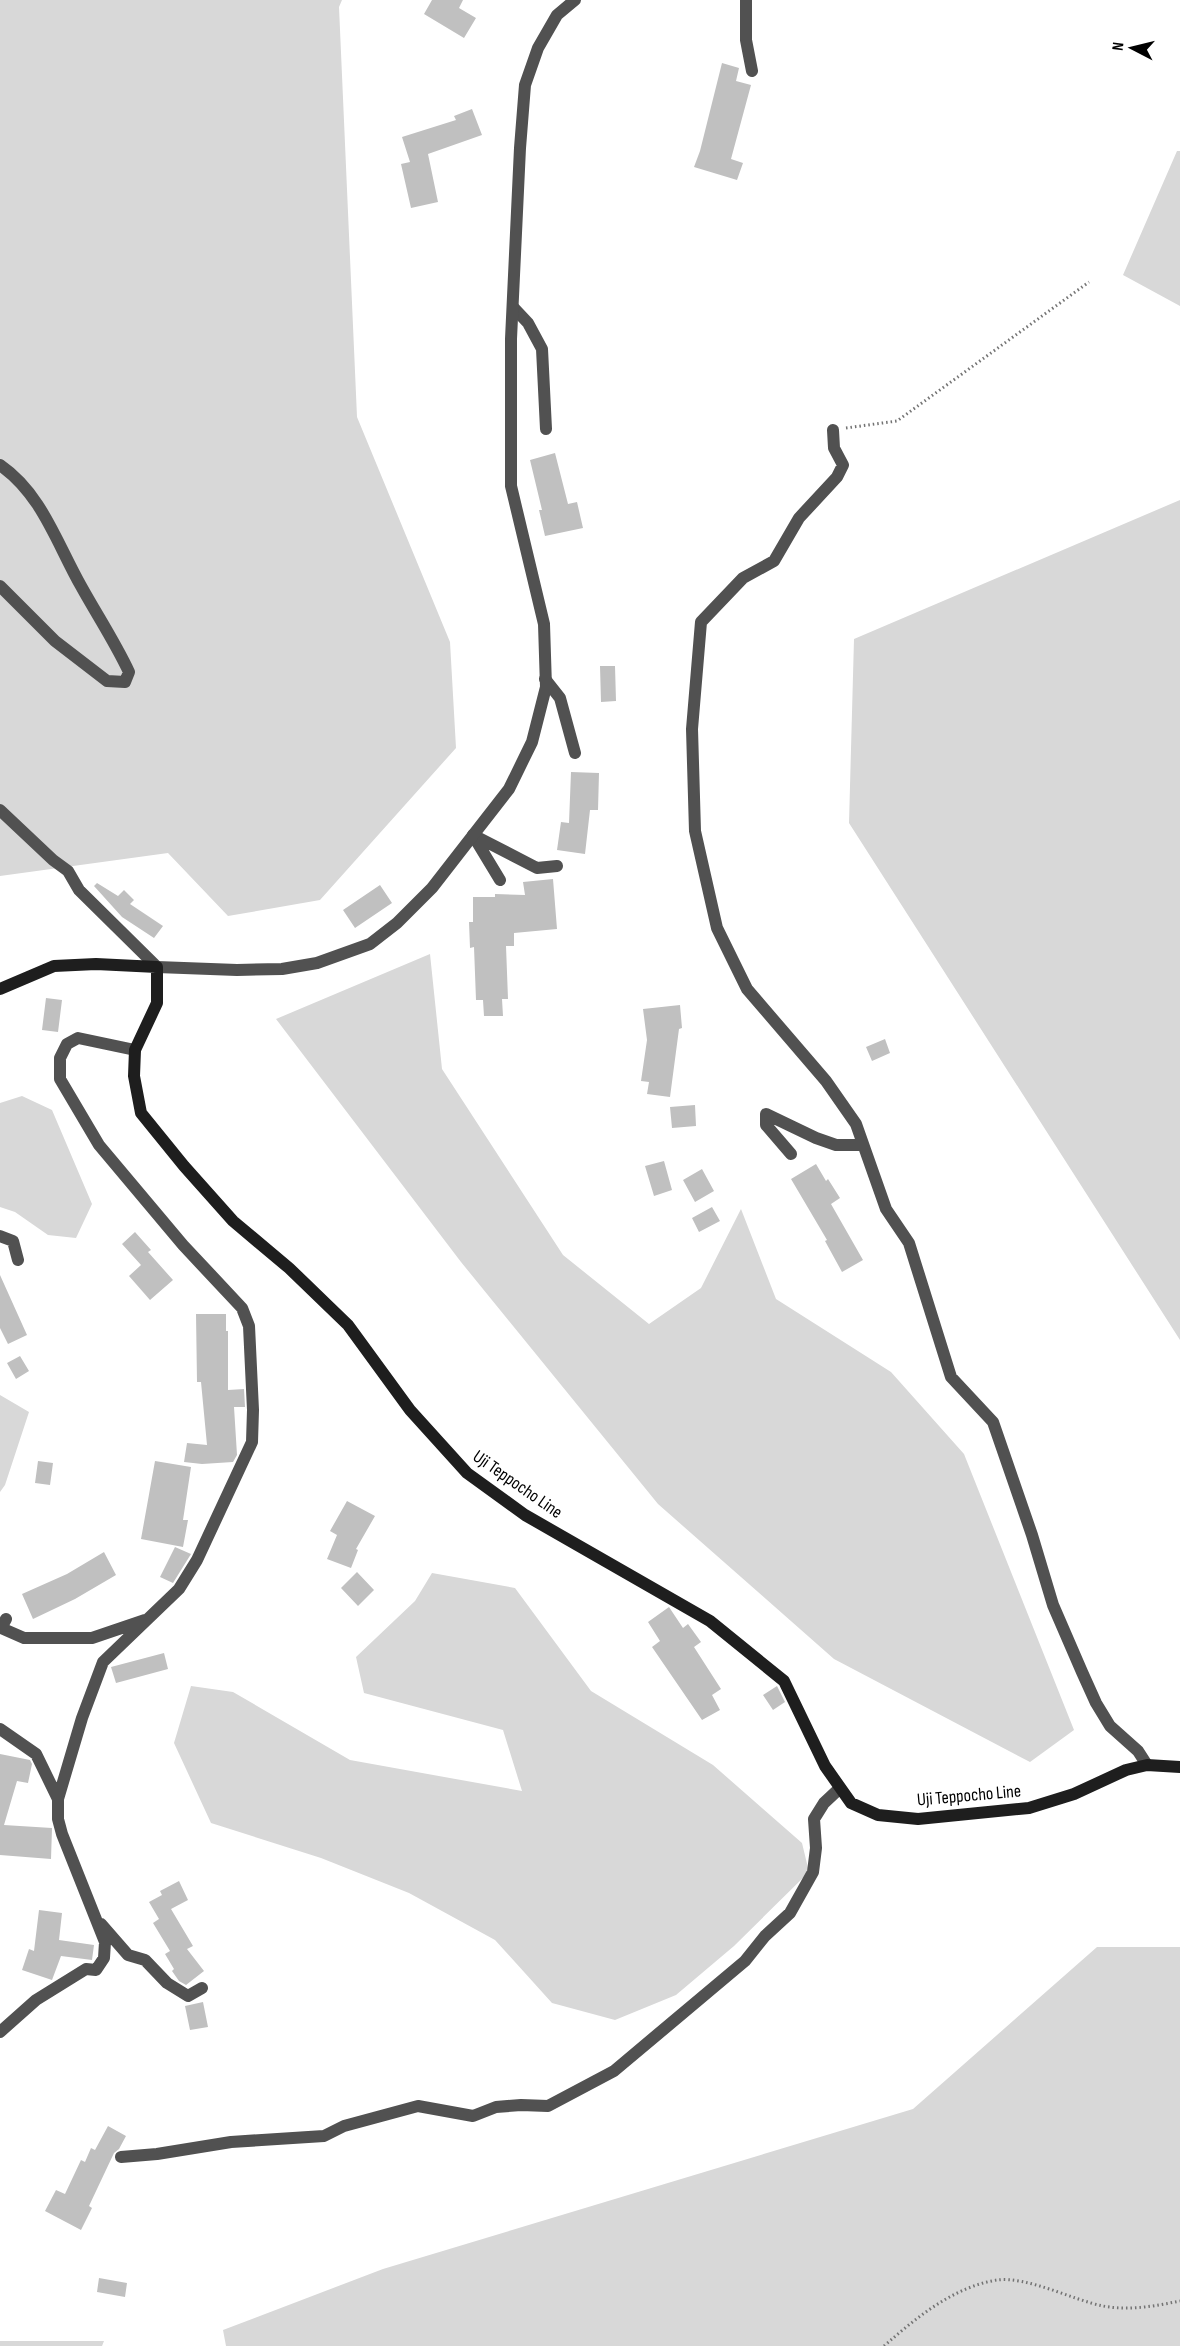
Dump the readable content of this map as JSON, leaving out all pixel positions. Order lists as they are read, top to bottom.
{
  "streets": {
    "main road": ["Uji Teppocho Line"]
  },
  "north": "left"
}
